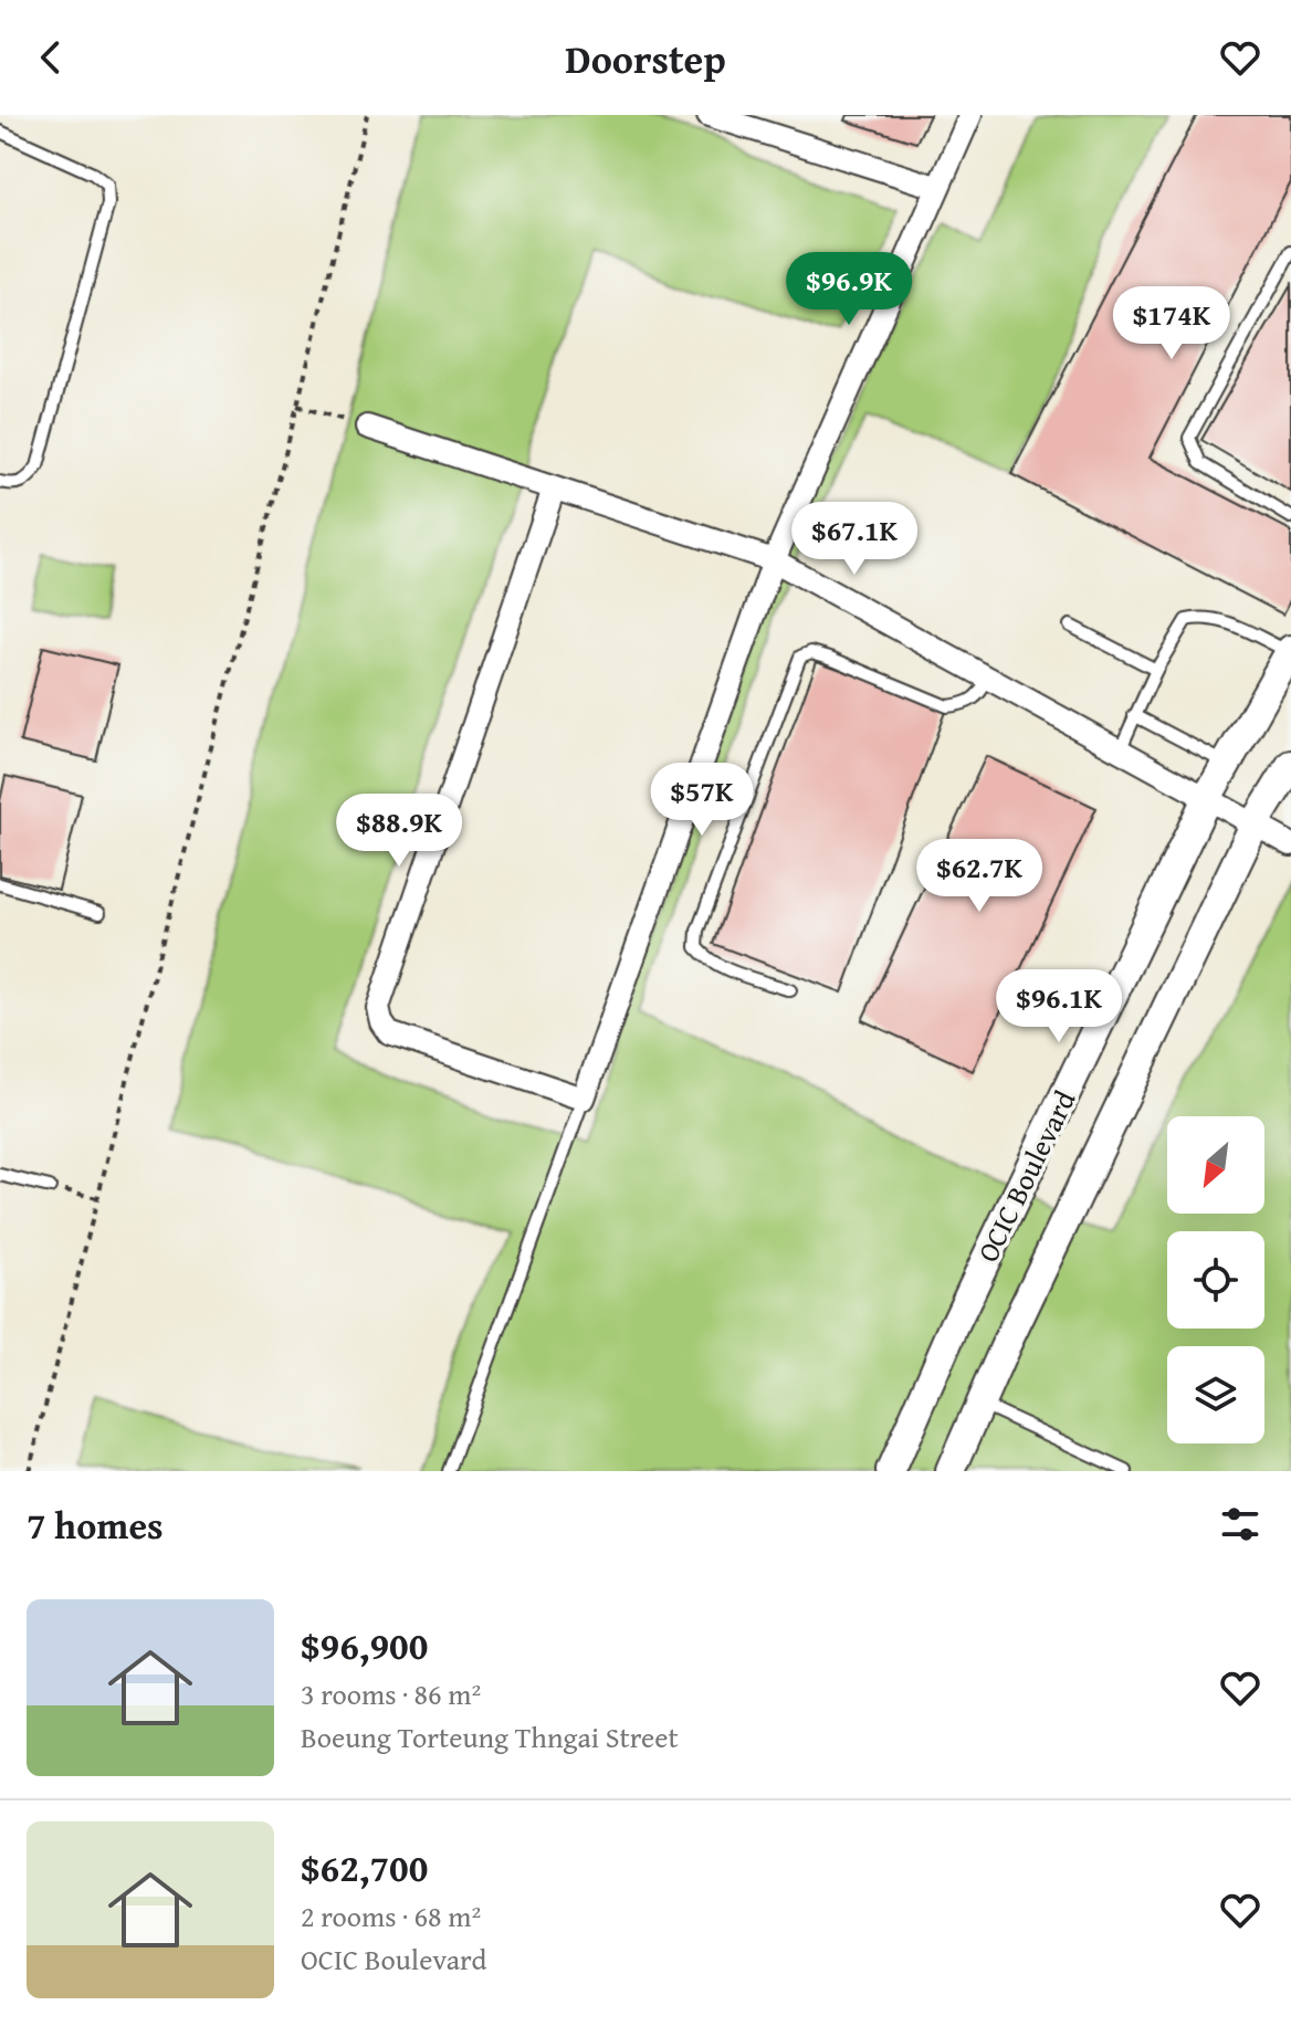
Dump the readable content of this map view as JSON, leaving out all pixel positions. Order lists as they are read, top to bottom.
{
  "streets": {
    "street": ["OCIC Boulevard"]
  },
  "north": "bottom left",
  "page": {
    "header": "Doorstep",
    "price": [
      "$96.9K",
      "$174K",
      "$67.1K",
      "$57K",
      "$88.9K",
      "$62.7K",
      "$96.1K"
    ],
    "heading": "7 homes",
    "list": [
      {
        "name": "$96,900",
        "note": "3 rooms · 86 m² · Boeung Torteung Thngai Street"
      },
      {
        "name": "$62,700",
        "note": "2 rooms · 68 m² · OCIC Boulevard"
      }
    ]
  }
}
